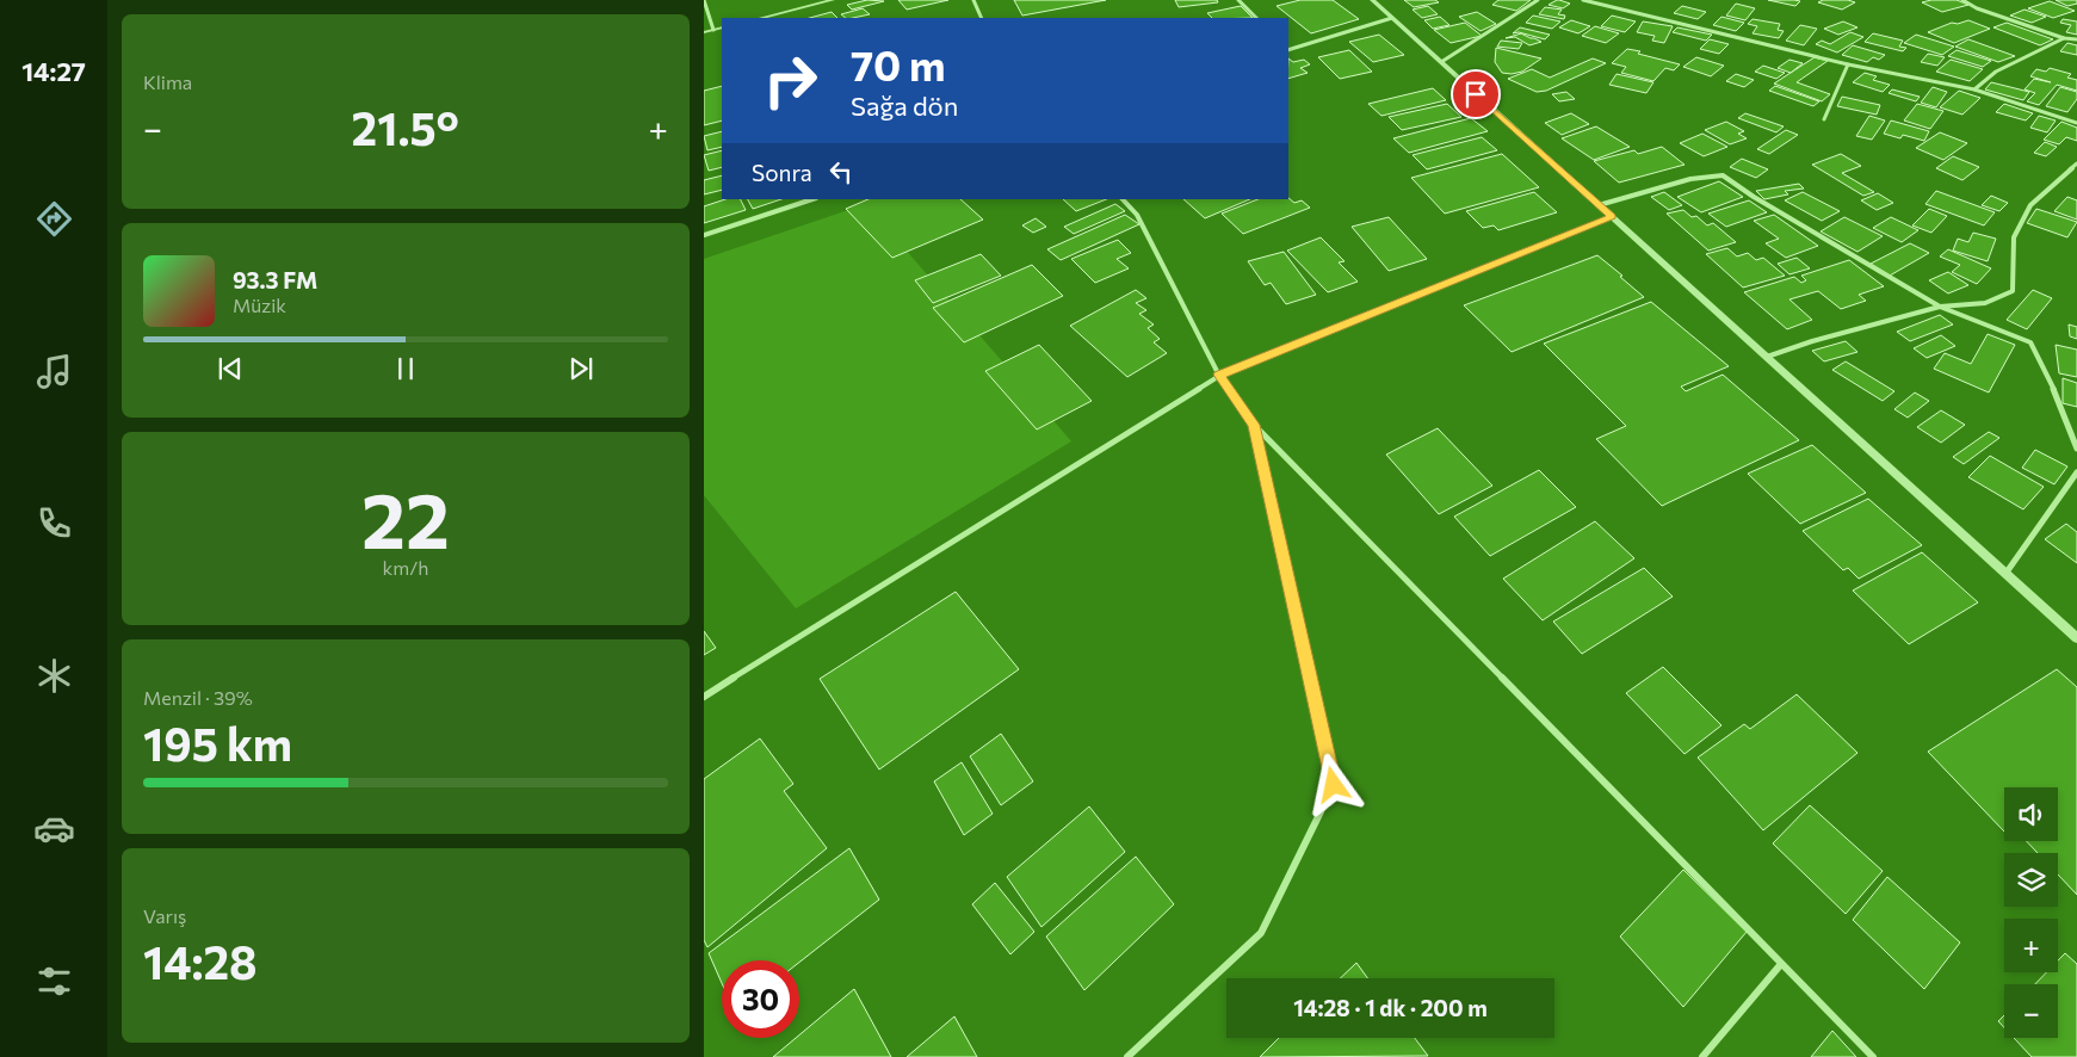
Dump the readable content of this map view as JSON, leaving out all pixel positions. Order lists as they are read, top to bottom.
{
  "page": {
    "tabs": "14:27",
    "tile": [
      "Klima",
      ["22", "km/h"],
      ["Menzil · 39%", "195 km"],
      ["Varış", "14:28"]
    ],
    "turn": ["70 m", "Sağa dön"],
    "heat": ["−", "21.5°", "+"],
    "then": "Sonra",
    "song": ["93.3 FM", "Müzik"],
    "map_buttons": ["+", "−"],
    "limit": "30",
    "trip": "14:28 · 1 dk · 200 m"
  }
}
